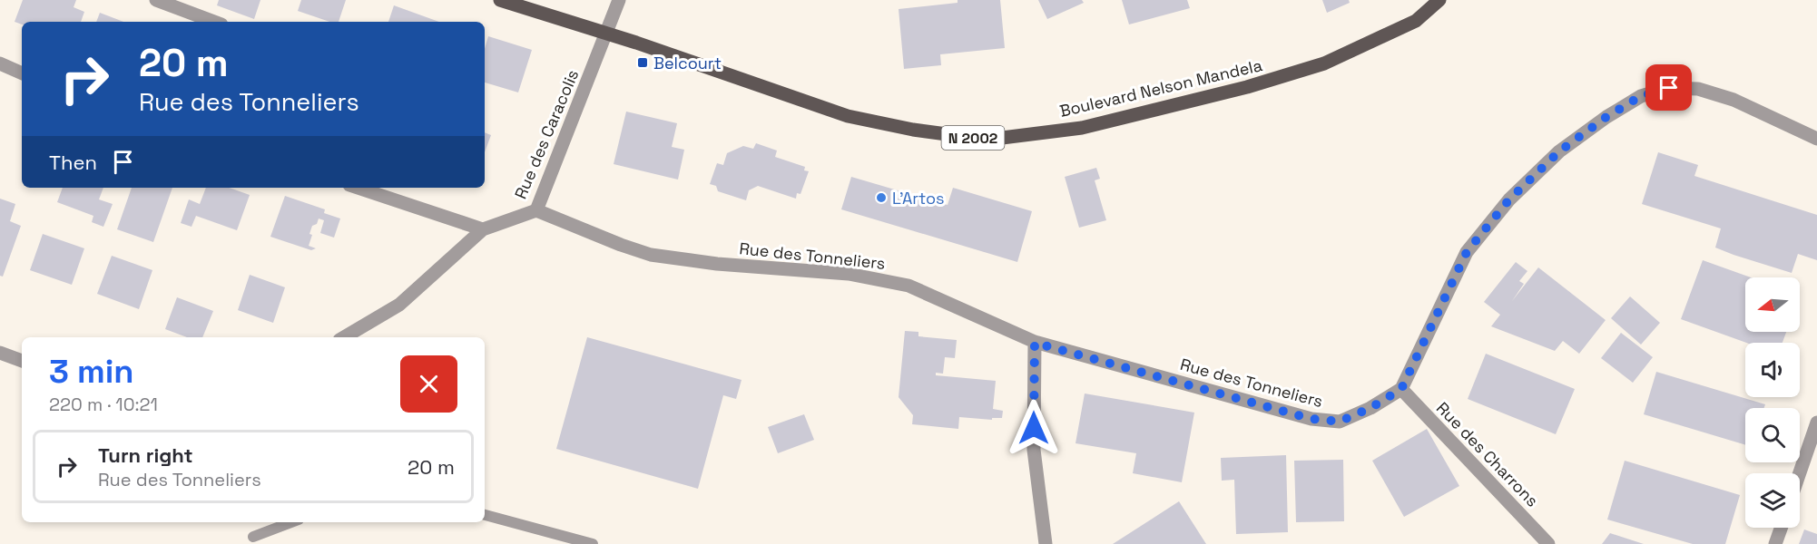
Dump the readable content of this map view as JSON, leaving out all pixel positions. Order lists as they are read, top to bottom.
{
  "streets": {
    "main road": ["Boulevard Nelson Mandela", "N 2002"],
    "street": ["Rue des Caracolis", "Rue des Tonneliers", "Rue des Charrons"]
  },
  "crossings": [
    ["Boulevard Nelson Mandela", "Rue des Caracolis"],
    ["Rue des Caracolis", "Rue des Tonneliers"],
    ["Rue des Tonneliers", "Rue des Charrons"]
  ],
  "places": {
    "transit": ["Belcourt"],
    "other": ["L'Artos"]
  },
  "north": "left",
  "page": {
    "turn": ["20 m", "Rue des Tonneliers"],
    "then": "Then",
    "heading": ["3 min", "220 m · 10:21"],
    "list": [
      {
        "name": "Turn right",
        "note": "Rue des Tonneliers",
        "value": "20 m"
      }
    ]
  }
}
